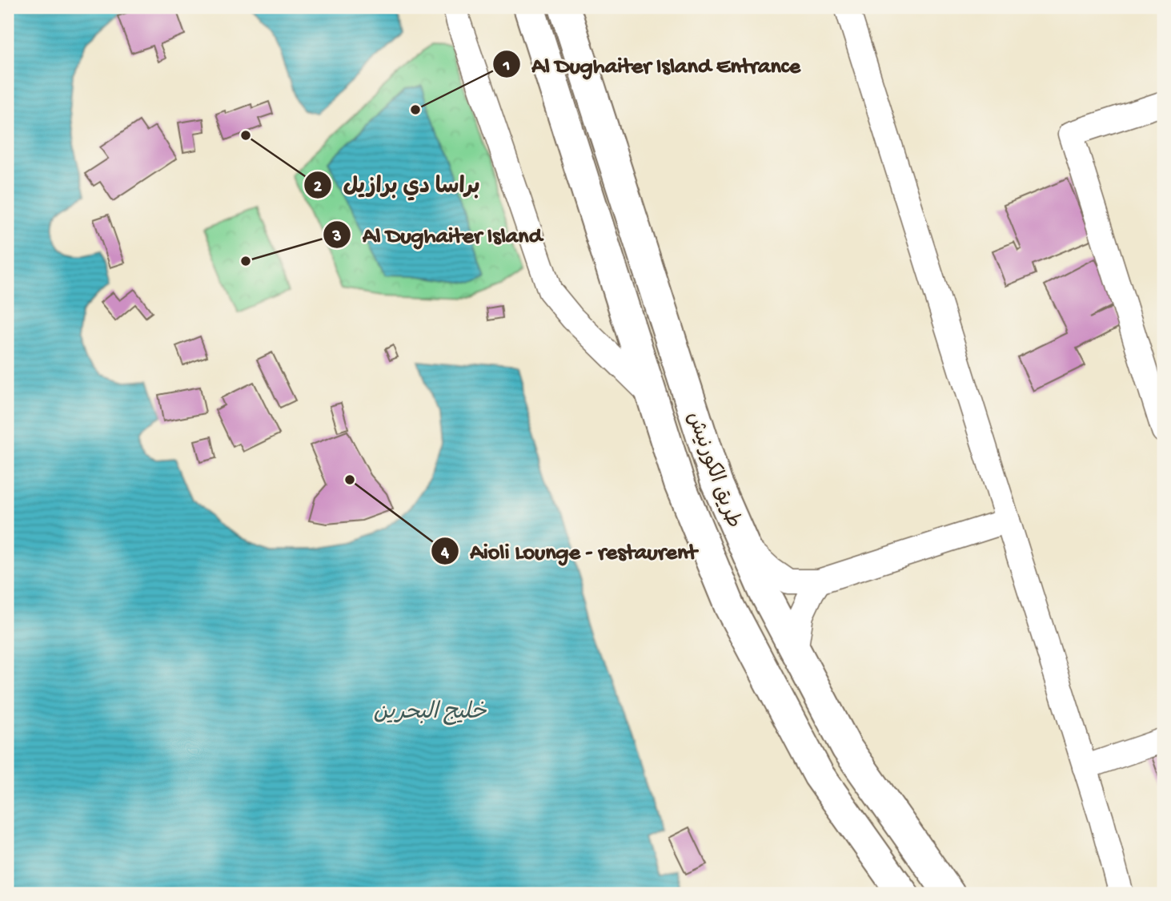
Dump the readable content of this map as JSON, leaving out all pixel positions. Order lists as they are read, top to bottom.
{
  "streets": {
    "main road": ["طريق الكورنيش"]
  },
  "water": ["خليج البحرين"],
  "places": [
    "Al Dughaiter Island Entrance",
    "براسا دي برازيل",
    "Al Dughaiter Island",
    "Aioli Lounge - restaurent"
  ]
}
